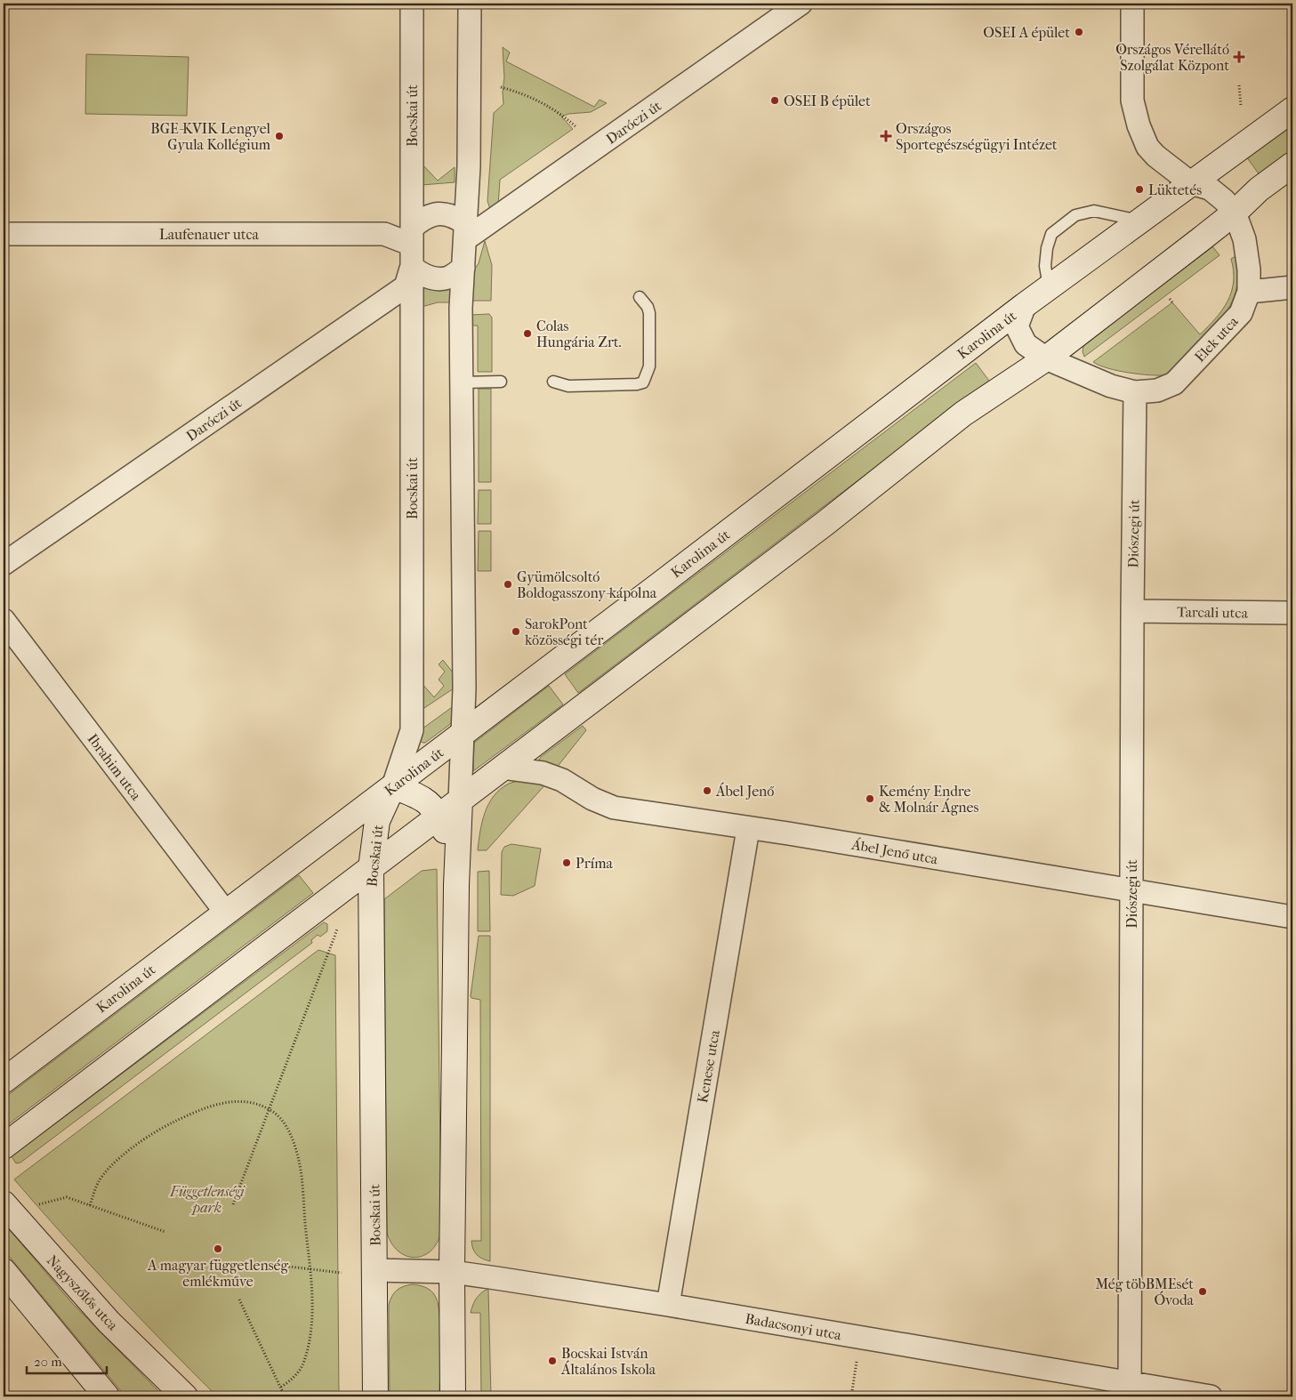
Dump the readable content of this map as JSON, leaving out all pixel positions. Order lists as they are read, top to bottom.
{
  "streets": {
    "main road": ["Bocskai út", "Karolina út", "Nagyszőlős utca"],
    "street": [
      "Daróczi út",
      "Laufenauer utca",
      "Elek utca",
      "Diószegi út",
      "Tarcali utca",
      "Ibrahim utca",
      "Ábel Jenő utca",
      "Kenese utca",
      "Badacsonyi utca"
    ]
  },
  "crossings": [
    ["Bocskai út", "Daróczi út"],
    ["Bocskai út", "Laufenauer utca"],
    ["Bocskai út", "Karolina út"],
    ["Bocskai út", "Badacsonyi utca"],
    ["Daróczi út", "Laufenauer utca"],
    ["Karolina út", "Ibrahim utca"],
    ["Elek utca", "Diószegi út"],
    ["Diószegi út", "Tarcali utca"],
    ["Diószegi út", "Ábel Jenő utca"],
    ["Diószegi út", "Badacsonyi utca"],
    ["Ábel Jenő utca", "Kenese utca"],
    ["Kenese utca", "Badacsonyi utca"]
  ],
  "parks": ["Függetlenségi park"],
  "places": {
    "other": [
      "OSEI A épület",
      "OSEI B épület",
      "BGE-KVIK Lengyel Gyula Kollégium",
      "Lüktetés",
      "Colas Hungária Zrt.",
      "Gyümölcsoltó Boldogasszony-kápolna",
      "SarokPont közösségi tér",
      "Ábel Jenő",
      "Kemény Endre & Molnár Ágnes",
      "Príma",
      "A magyar függetlenség emlékműve",
      "Még töbBMEsét Óvoda",
      "Bocskai István Általános Iskola"
    ],
    "health": ["Országos Vérellátó Szolgálat Központ", "Országos Sportegészségügyi Intézet"]
  },
  "scale_bar": "20 m"
}
